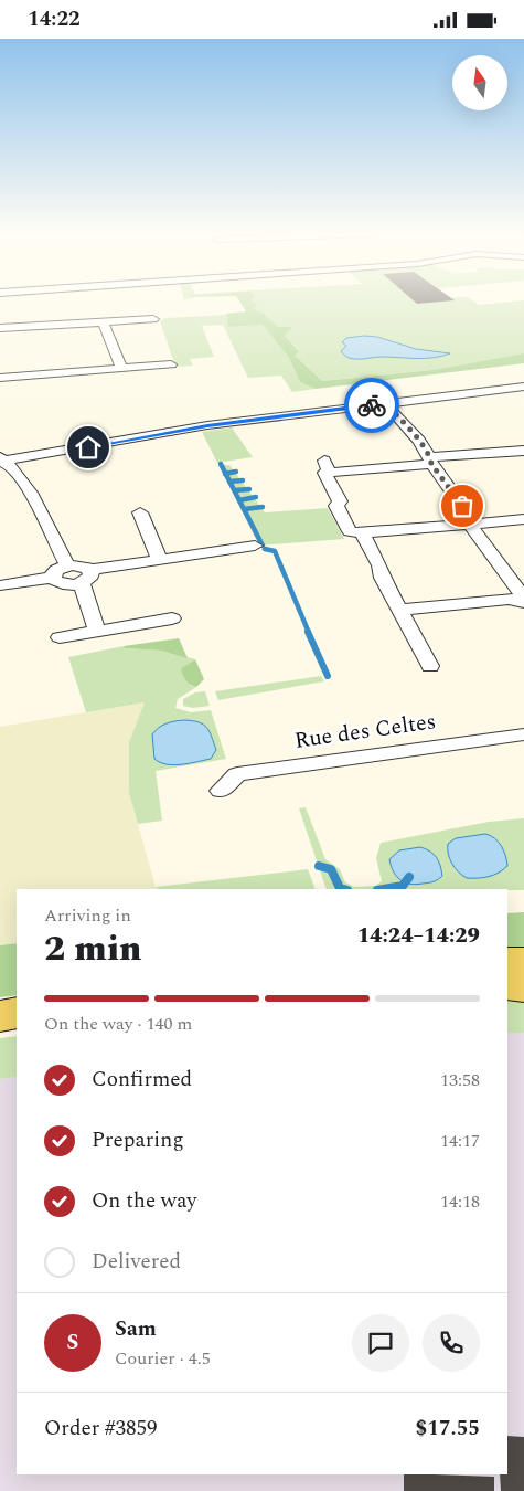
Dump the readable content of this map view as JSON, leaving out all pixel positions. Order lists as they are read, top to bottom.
{
  "streets": {
    "street": ["Rue des Celtes"]
  },
  "north": "top",
  "page": {
    "status": "14:22",
    "heading": ["2 min", "Arriving in", "14:24–14:29"],
    "panel": [
      "Sam",
      "Courier · 4.5",
      "Order #3859",
      "$17.55"
    ],
    "bar": "On the way · 140 m",
    "list": [
      ["Confirmed", "13:58"],
      ["Preparing", "14:17"],
      ["On the way", "14:18"],
      "Delivered"
    ],
    "round": "S"
  }
}
